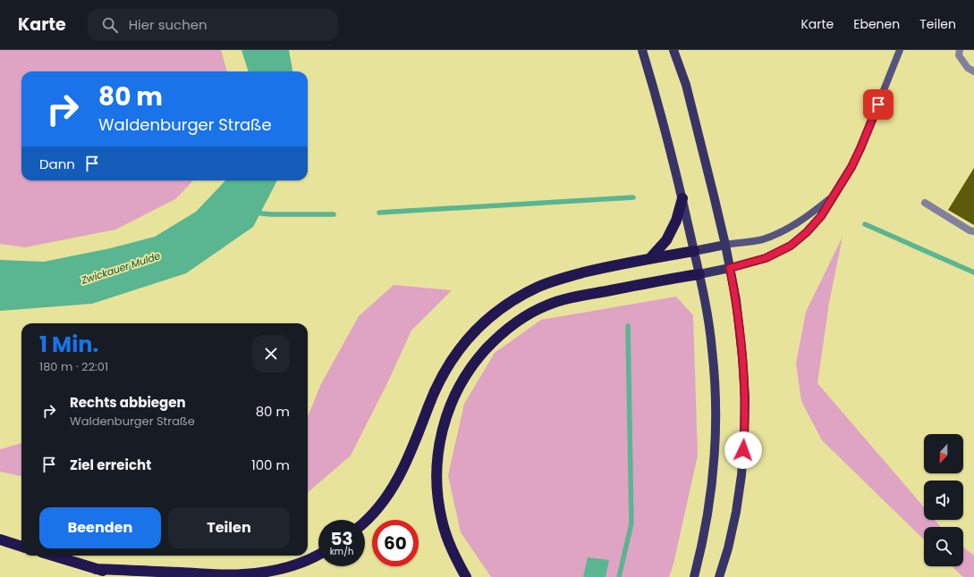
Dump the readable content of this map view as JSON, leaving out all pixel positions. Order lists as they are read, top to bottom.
{
  "water": ["Zwickauer Mulde"],
  "north": "bottom",
  "page": {
    "header": "Karte",
    "search": "Hier suchen",
    "nav": ["Karte", "Ebenen", "Teilen"],
    "turn": ["80 m", "Waldenburger Straße"],
    "then": "Dann",
    "heading": ["1 Min.", "180 m · 22:01"],
    "list": [
      {
        "name": "Rechts abbiegen",
        "note": "Waldenburger Straße",
        "value": "80 m"
      },
      {
        "name": "Ziel erreicht",
        "value": "100 m"
      }
    ],
    "buttons": ["Beenden", "Teilen"],
    "speed": "53 km/h",
    "limit": "60"
  }
}
